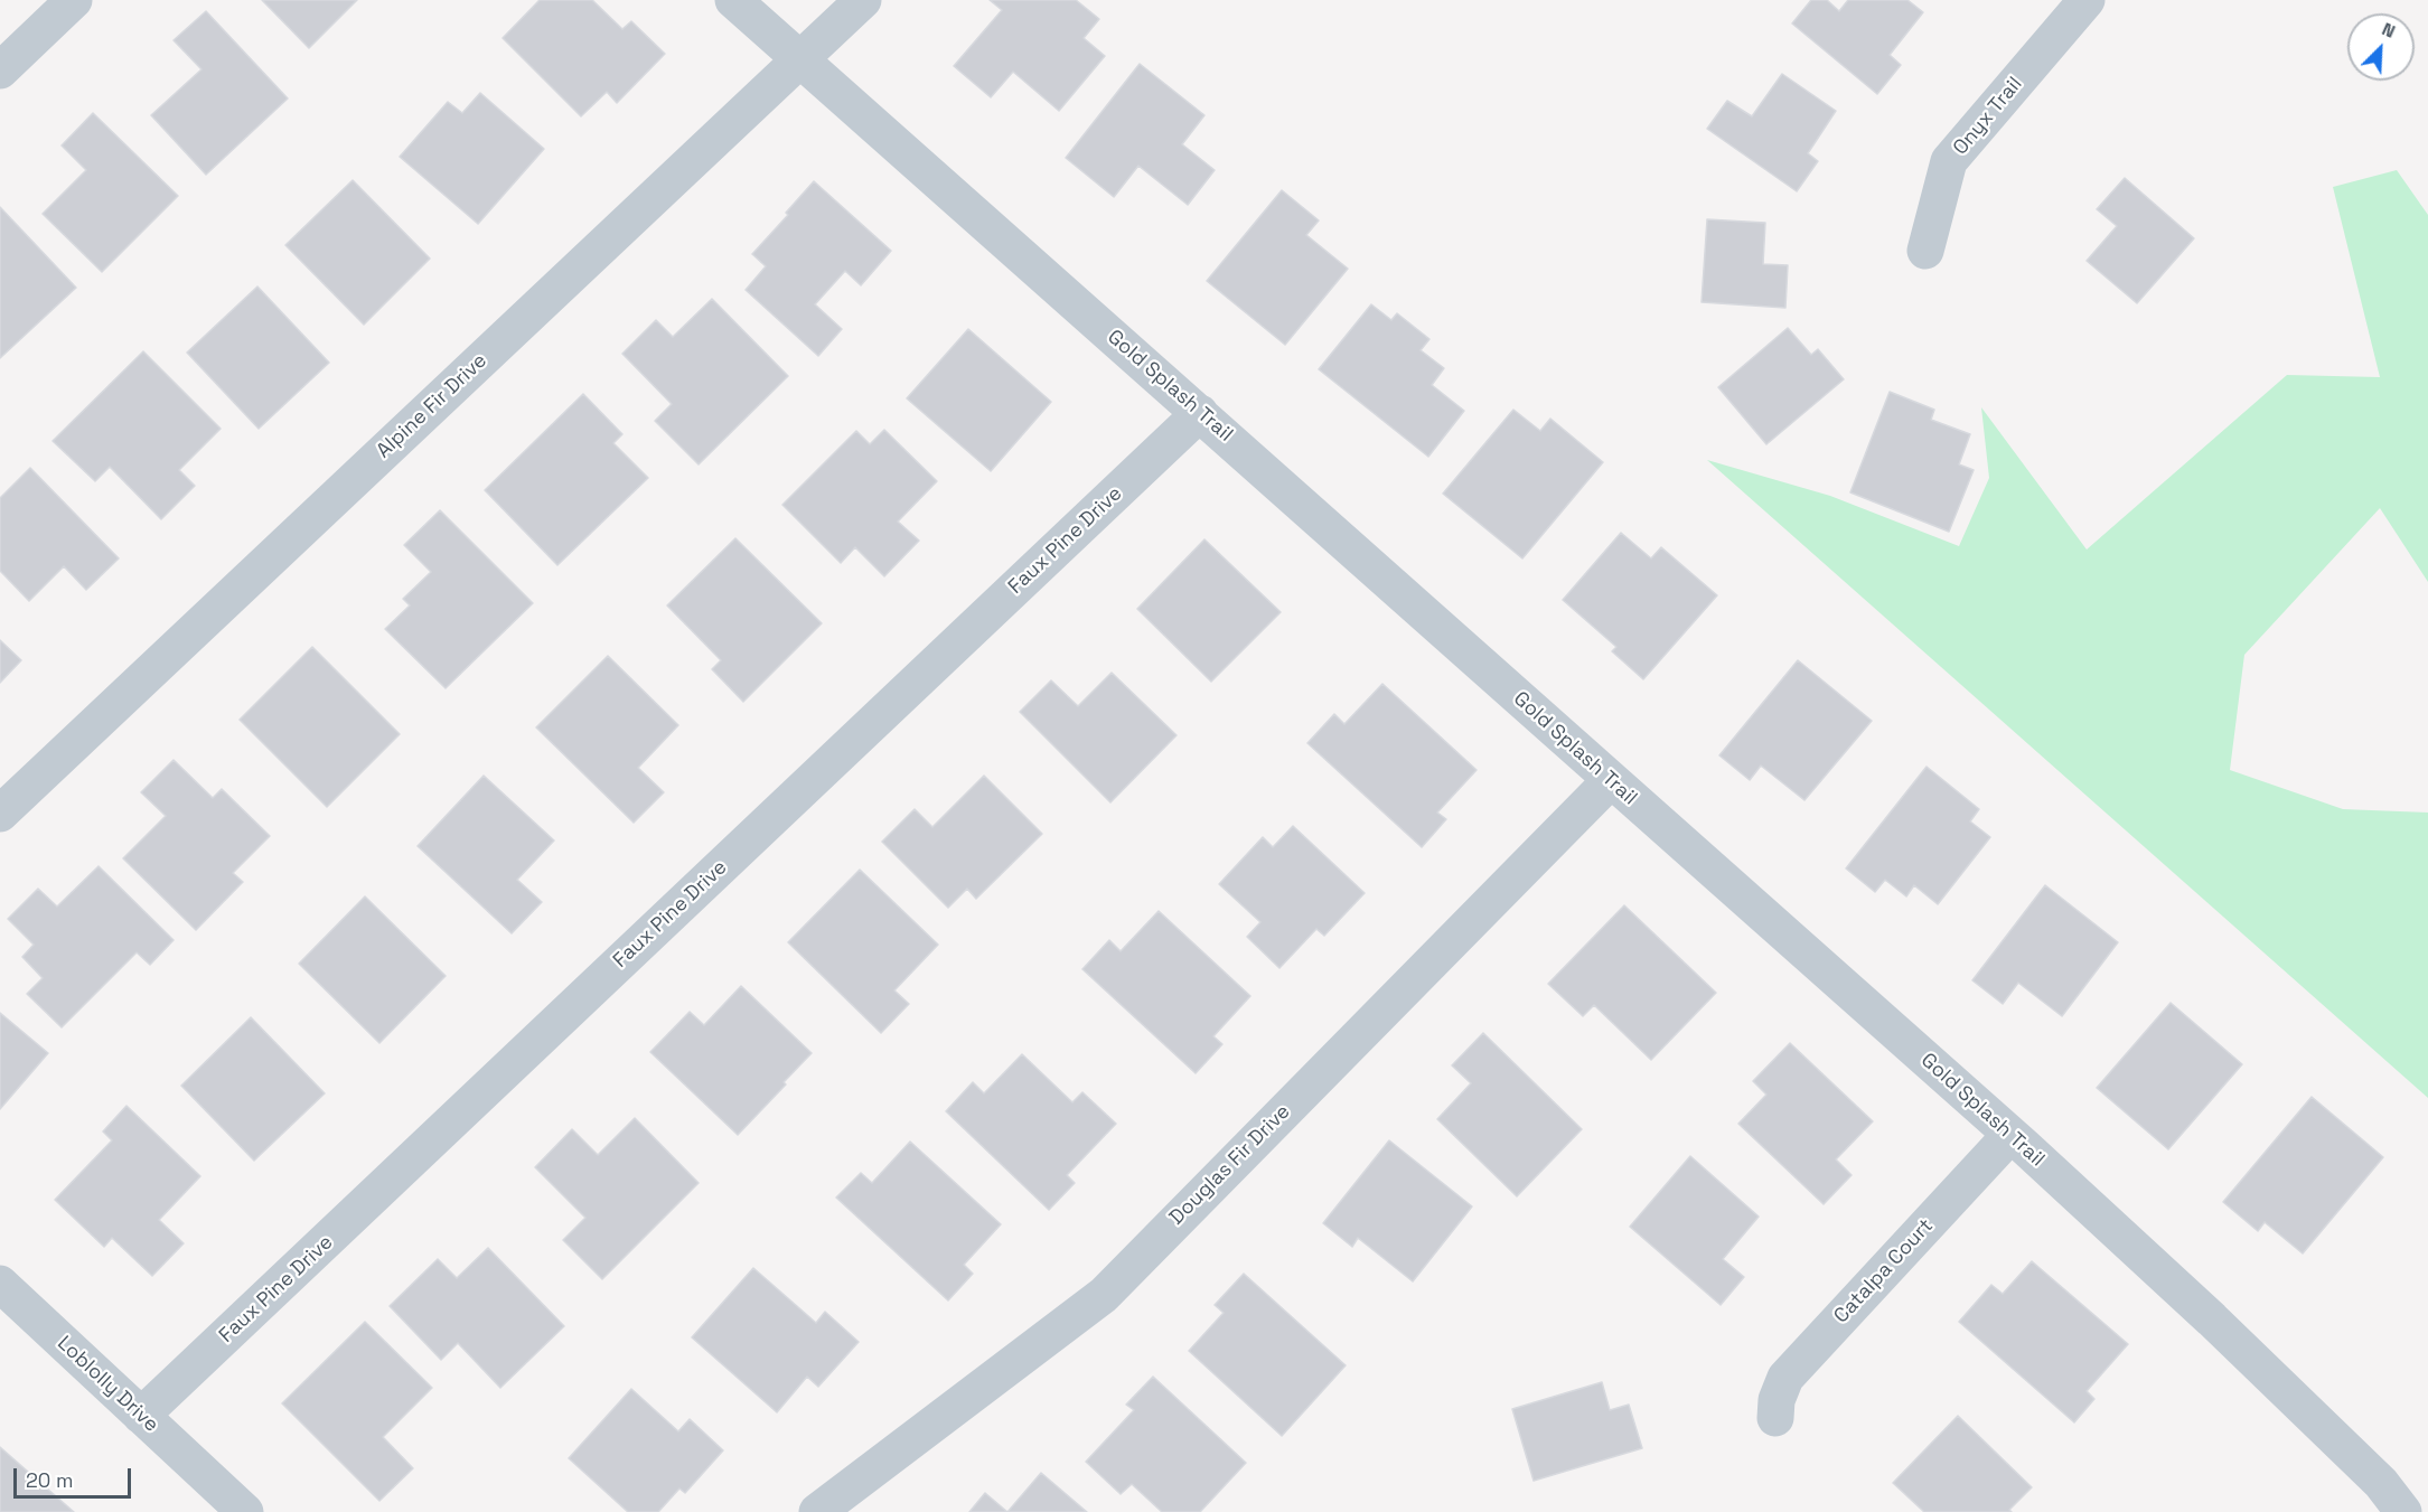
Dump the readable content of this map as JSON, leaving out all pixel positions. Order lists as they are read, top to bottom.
{
  "streets": {
    "street": [
      "Onyx Trail",
      "Gold Splash Trail",
      "Alpine Fir Drive",
      "Faux Pine Drive",
      "Douglas Fir Drive",
      "Catalpa Court",
      "Loblolly Drive"
    ]
  },
  "crossings": [
    ["Gold Splash Trail", "Alpine Fir Drive"],
    ["Gold Splash Trail", "Faux Pine Drive"],
    ["Gold Splash Trail", "Douglas Fir Drive"],
    ["Gold Splash Trail", "Catalpa Court"],
    ["Faux Pine Drive", "Loblolly Drive"]
  ],
  "scale_bar": "20 m",
  "north": "top right"
}
